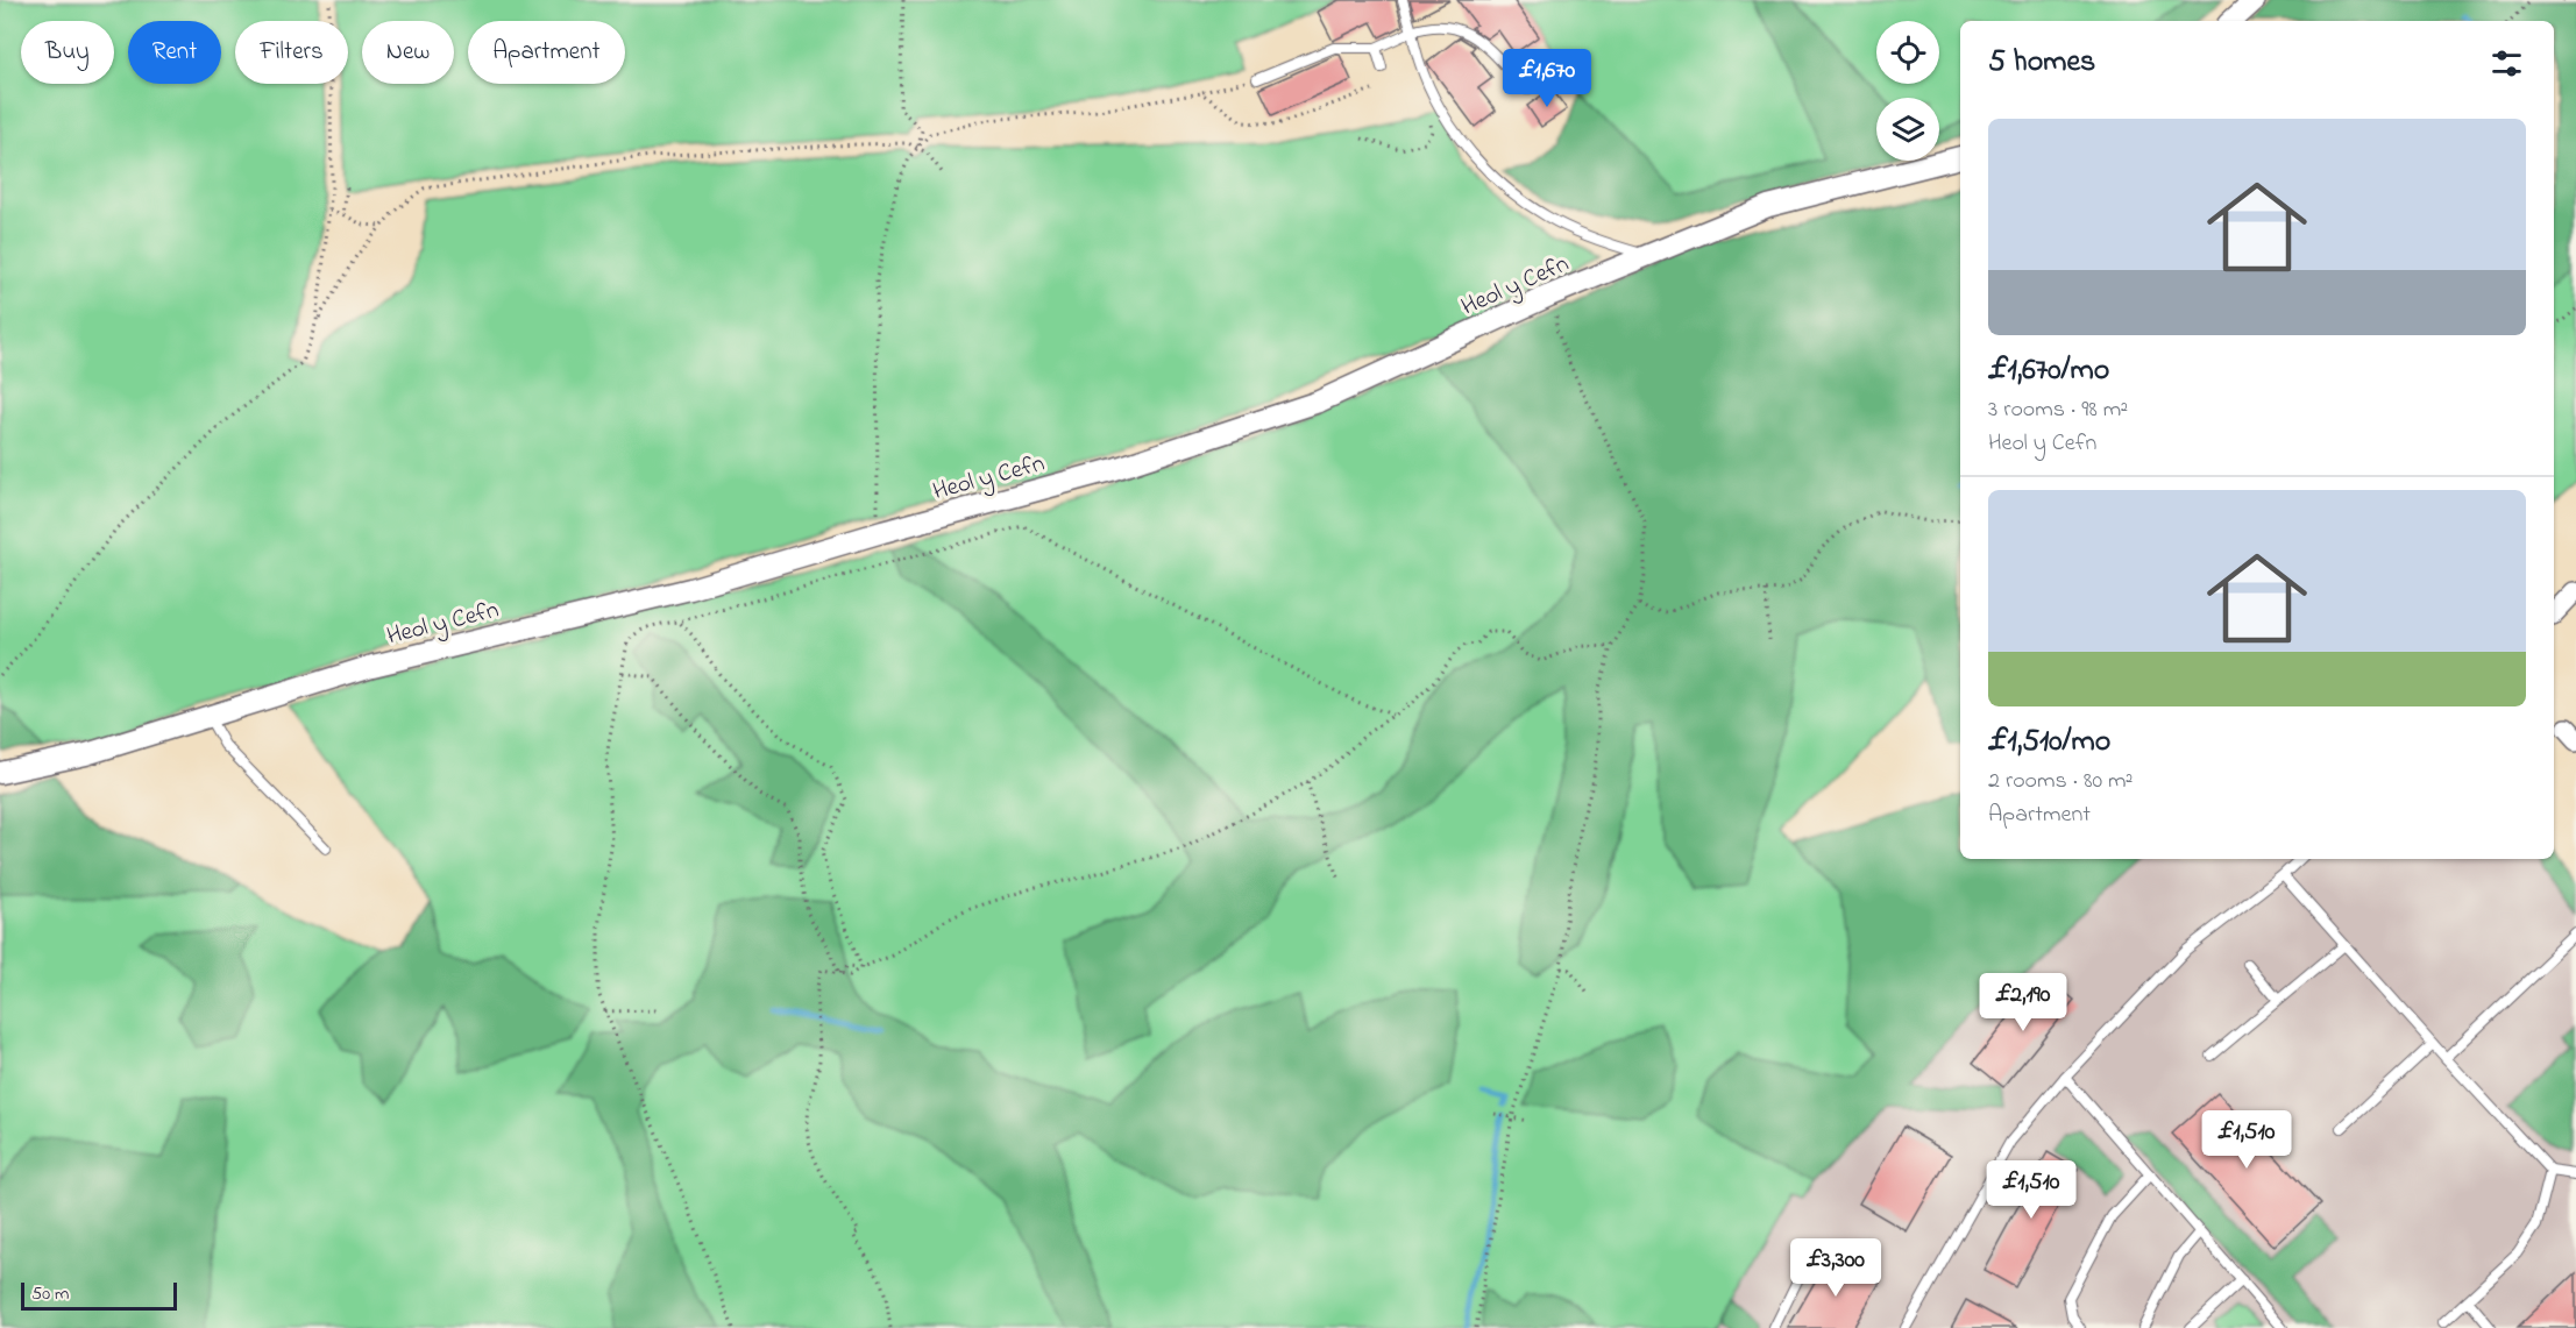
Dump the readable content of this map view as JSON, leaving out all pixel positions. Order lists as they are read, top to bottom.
{
  "streets": {
    "street": ["Heol y Cefn"]
  },
  "scale_bar": "50 m",
  "page": {
    "chip": [
      "Buy",
      "Rent",
      "Filters",
      "New",
      "Apartment"
    ],
    "heading": "5 homes",
    "price": [
      "£1,670",
      "£2,190",
      "£1,510",
      "£1,510",
      "£3,300"
    ],
    "list": [
      {
        "name": "£1,670/mo",
        "note": "3 rooms · 98 m² · Heol y Cefn"
      },
      {
        "name": "£1,510/mo",
        "note": "2 rooms · 80 m² · Apartment"
      }
    ],
    "scale": "50 m"
  }
}
